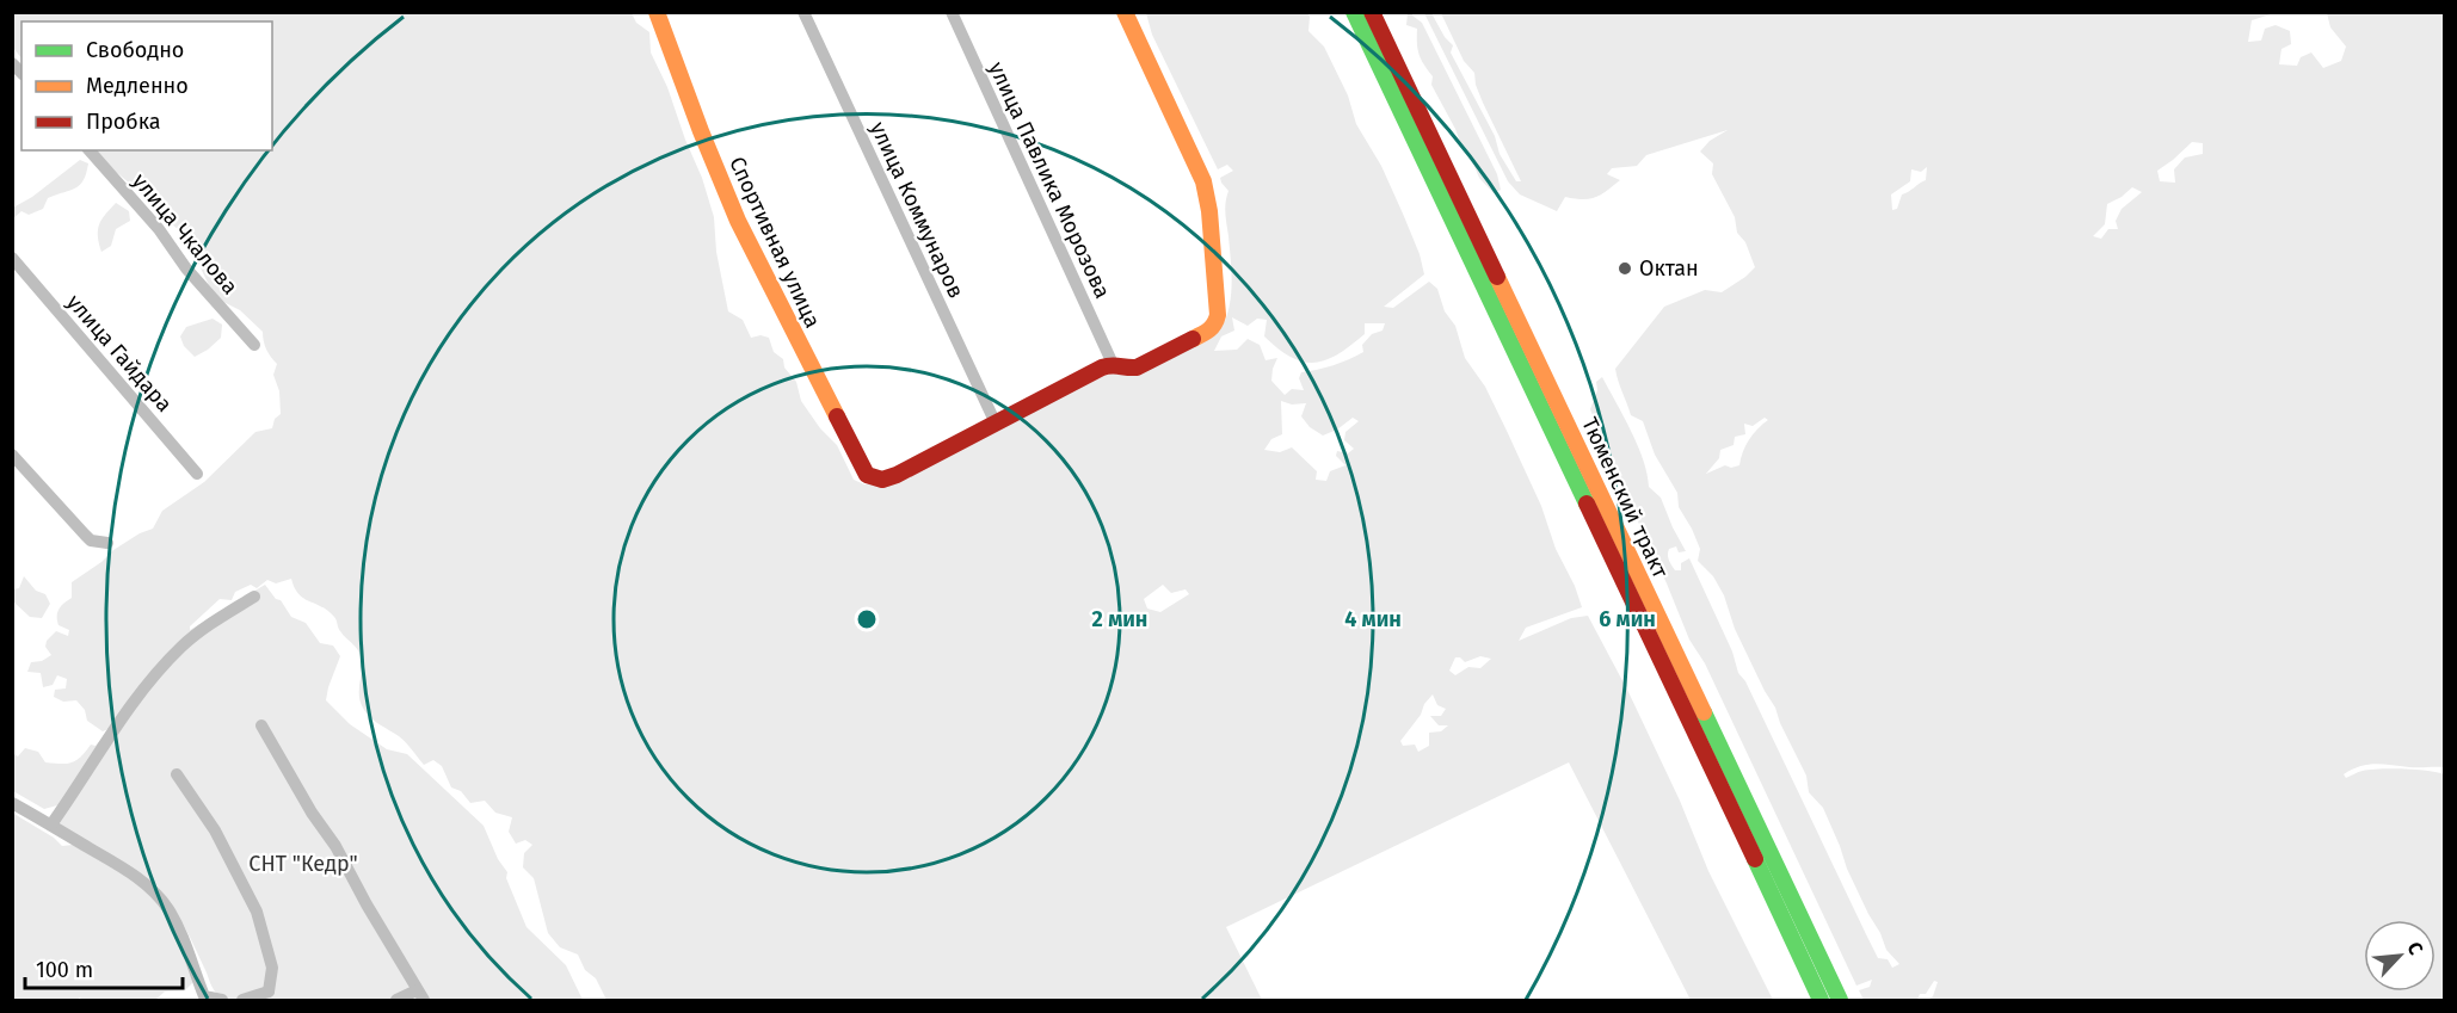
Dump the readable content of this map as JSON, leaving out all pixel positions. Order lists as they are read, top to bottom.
{
  "streets": {
    "main road": ["Спортивная улица", "Тюменский тракт"],
    "street": [
      "улица Павлика Морозова",
      "улица Коммунаров",
      "улица Чкалова",
      "улица Гайдара"
    ]
  },
  "crossings": [
    ["улица Коммунаров", "Спортивная улица"]
  ],
  "parks": ["СНТ \"Кедр\""],
  "places": ["Октан"],
  "legend": ["Свободно", "Медленно", "Пробка"],
  "scale_bar": "100 m",
  "north": "top right",
  "rings": ["2 мин", "4 мин", "6 мин"]
}
